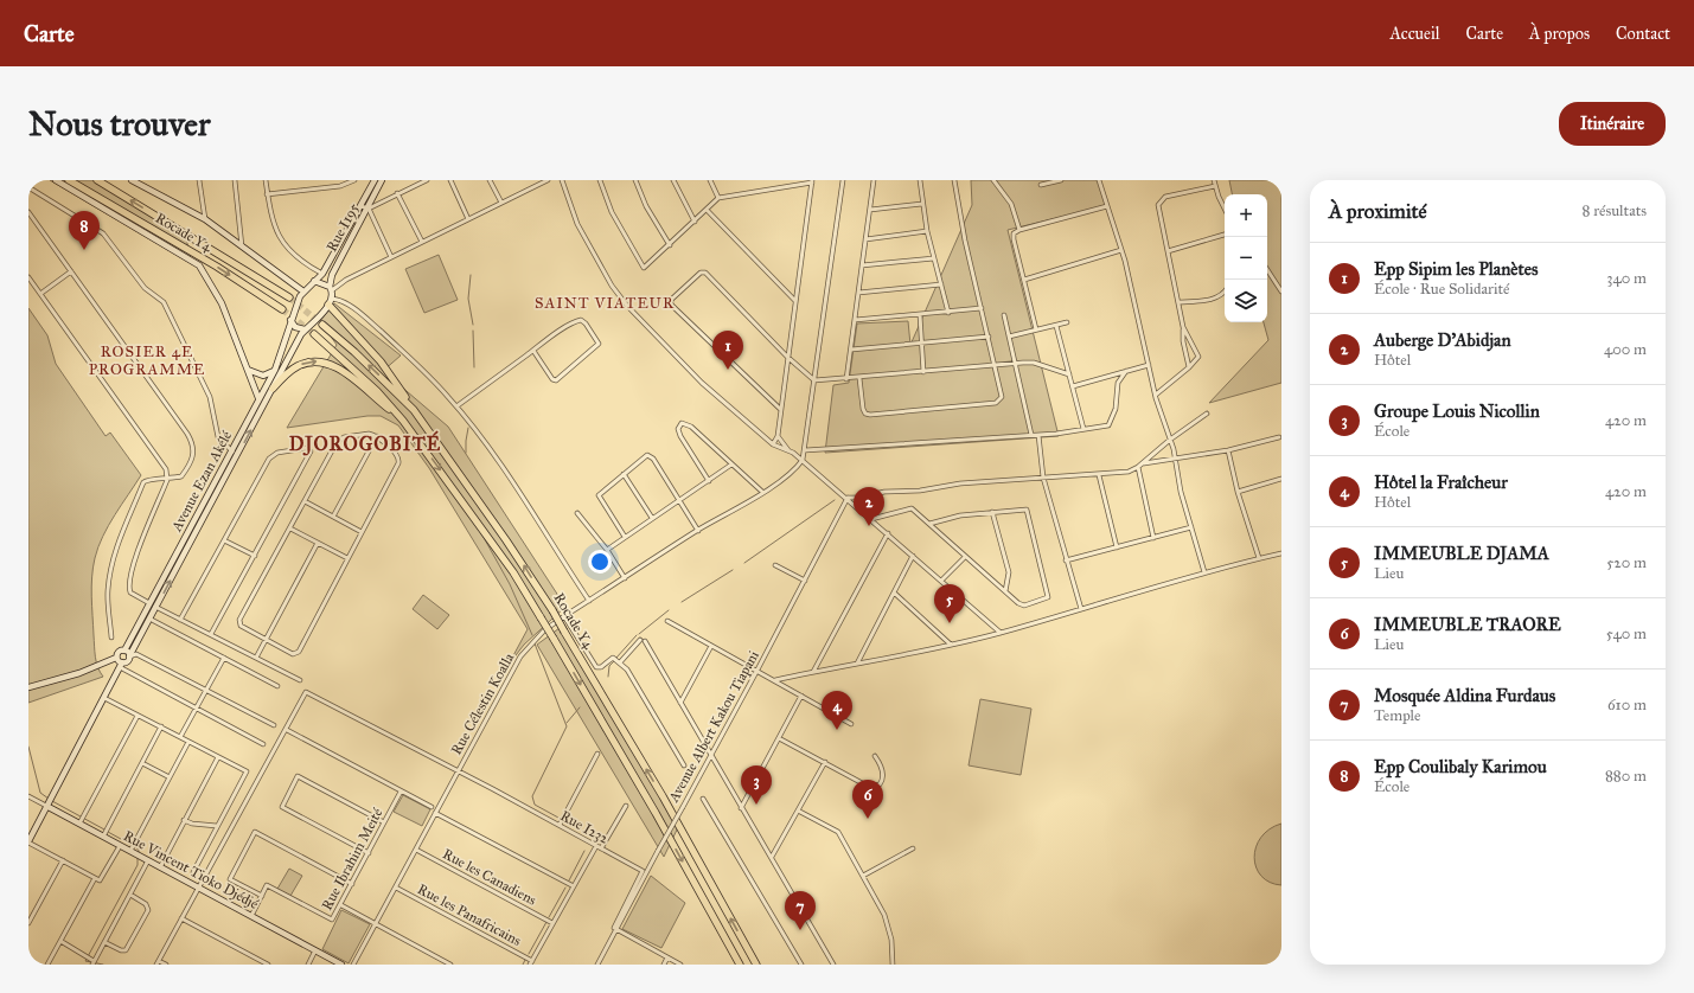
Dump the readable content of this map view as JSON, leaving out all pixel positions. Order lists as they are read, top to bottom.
{
  "streets": {
    "highway": ["Rocade Y4"],
    "main road": ["Rue I195", "Avenue Ezan Akélé", "Rue Vincent Tioko Djédjé"],
    "street": [
      "Rue Célestin Koalla",
      "Avenue Albert Kakou Tiapani",
      "Rue I232",
      "Rue Ibrahim Meité",
      "Rue les Canadiens",
      "Rue les Panafricains"
    ]
  },
  "crossings": [
    ["Rue I195", "Avenue Ezan Akélé"],
    ["Rue Célestin Koalla", "Rue I232"],
    ["Rue Célestin Koalla", "Rue les Canadiens"],
    ["Rue Célestin Koalla", "Rue les Panafricains"],
    ["Avenue Albert Kakou Tiapani", "Rue I232"]
  ],
  "districts": ["SAINT VIATEUR", "ROSIER 4E PROGRAMME", "DJOROGOBITÉ"],
  "page": {
    "header": "Carte",
    "nav": [
      "Accueil",
      "Carte",
      "À propos",
      "Contact"
    ],
    "buttons": "Itinéraire",
    "title": "Nous trouver",
    "heading": ["À proximité", "8 résultats"],
    "map_buttons": ["+", "−"],
    "pins": [
      "8",
      "1",
      "2",
      "5",
      "4",
      "3",
      "6",
      "7"
    ],
    "list": [
      {
        "mark": "1",
        "name": "Epp Sipim les Planètes",
        "note": "École · Rue Solidarité",
        "value": "340 m"
      },
      {
        "mark": "2",
        "name": "Auberge D'Abidjan",
        "note": "Hôtel",
        "value": "400 m"
      },
      {
        "mark": "3",
        "name": "Groupe Louis Nicollin",
        "note": "École",
        "value": "420 m"
      },
      {
        "mark": "4",
        "name": "Hôtel la Fraîcheur",
        "note": "Hôtel",
        "value": "420 m"
      },
      {
        "mark": "5",
        "name": "IMMEUBLE DJAMA",
        "note": "Lieu",
        "value": "520 m"
      },
      {
        "mark": "6",
        "name": "IMMEUBLE TRAORE",
        "note": "Lieu",
        "value": "540 m"
      },
      {
        "mark": "7",
        "name": "Mosquée Aldina Furdaus",
        "note": "Temple",
        "value": "610 m"
      },
      {
        "mark": "8",
        "name": "Epp Coulibaly Karimou",
        "note": "École",
        "value": "880 m"
      }
    ]
  }
}
